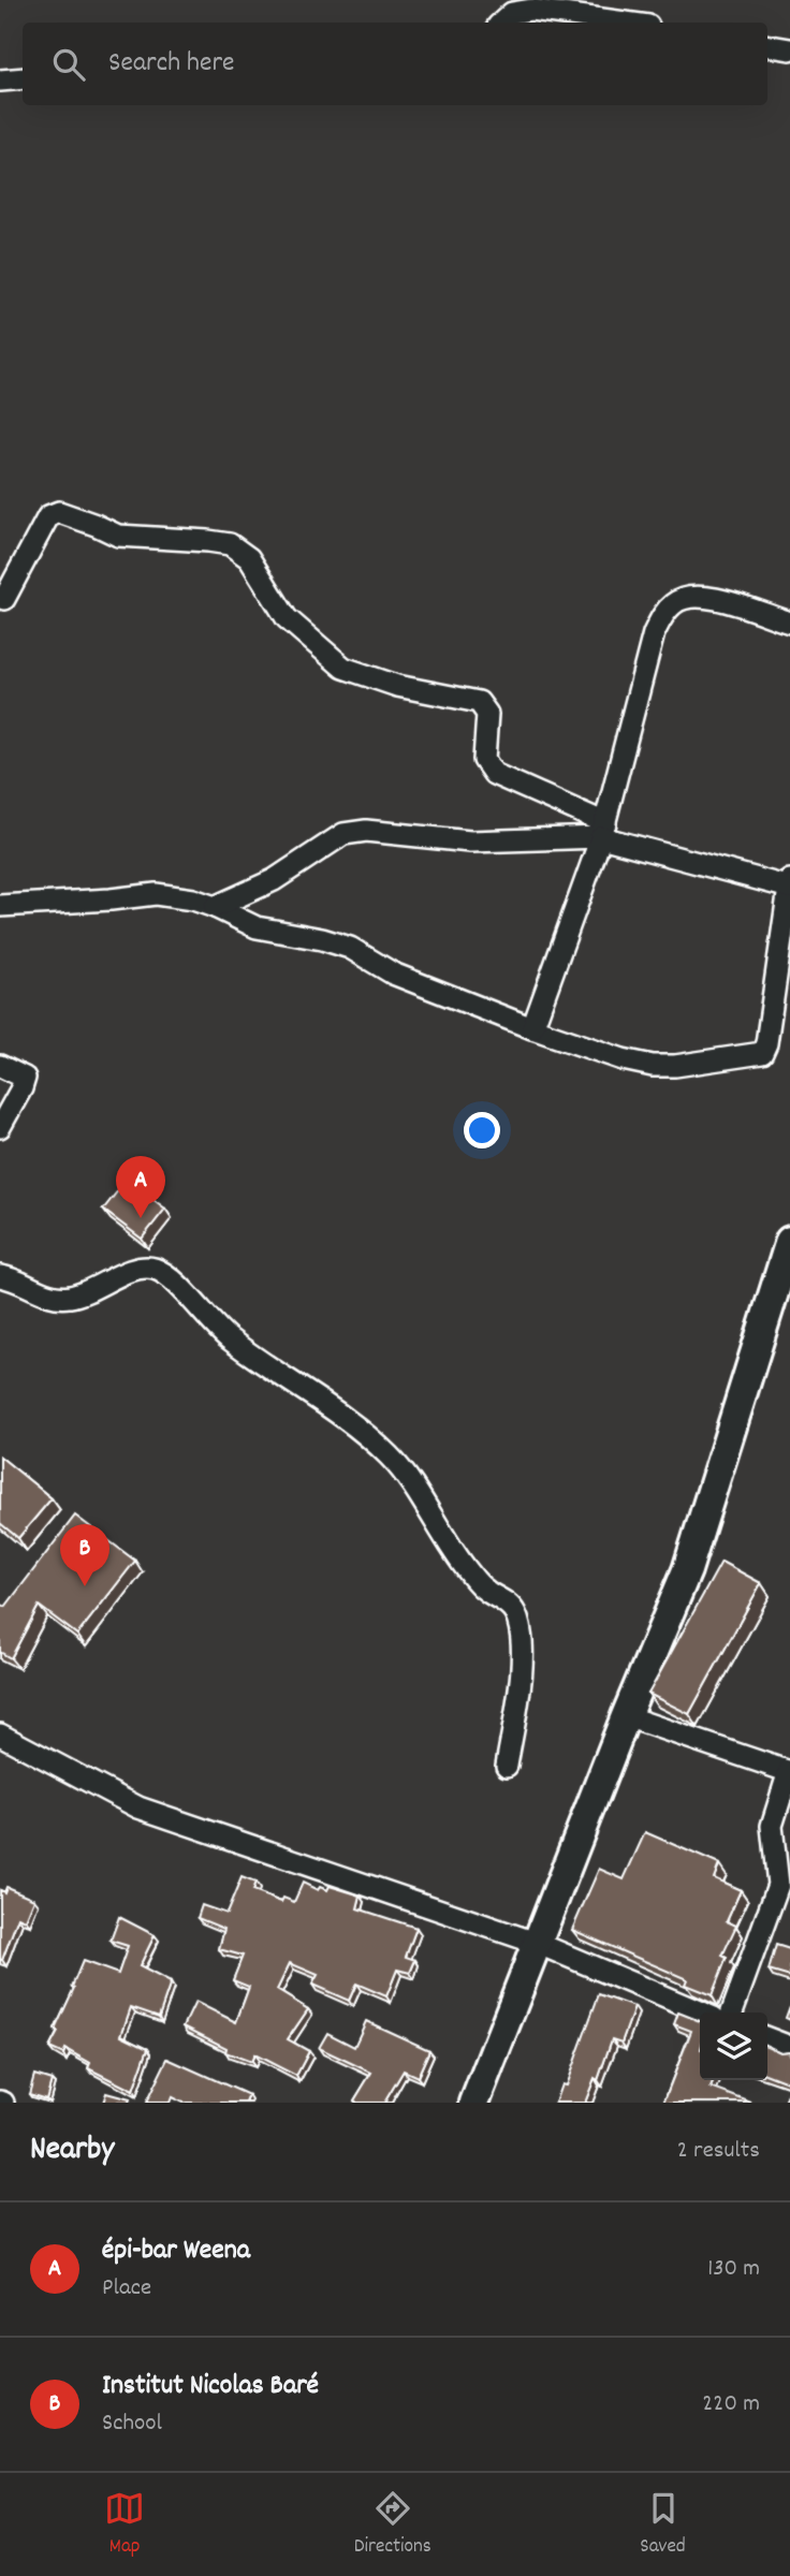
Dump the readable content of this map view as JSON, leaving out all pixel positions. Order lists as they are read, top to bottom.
{
  "page": {
    "search": "Search here",
    "pins": ["A", "B"],
    "heading": ["Nearby", "2 results"],
    "list": [
      {
        "mark": "A",
        "name": "épi-bar Weena",
        "note": "Place",
        "value": "130 m"
      },
      {
        "mark": "B",
        "name": "Institut Nicolas Baré",
        "note": "School",
        "value": "220 m"
      }
    ],
    "nav": ["Map", "Directions", "Saved"]
  }
}
